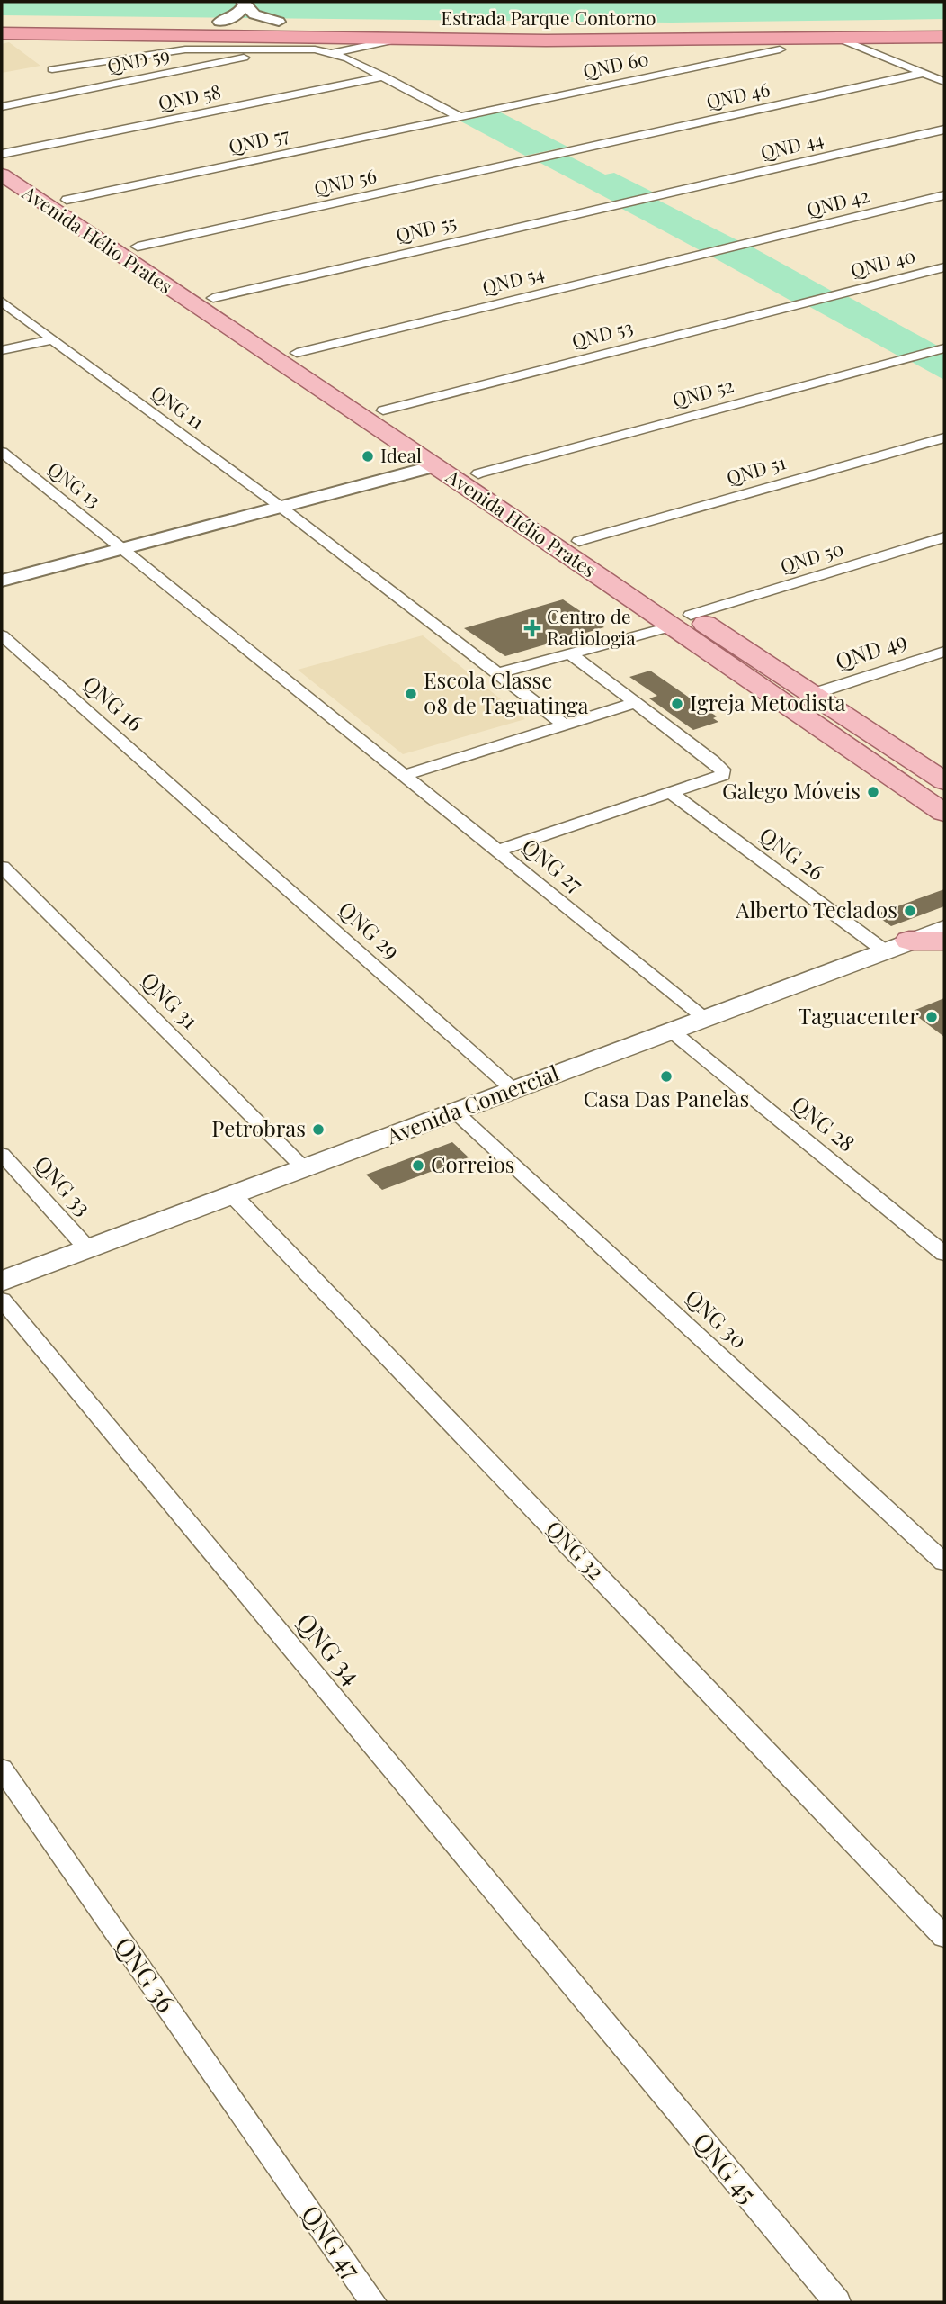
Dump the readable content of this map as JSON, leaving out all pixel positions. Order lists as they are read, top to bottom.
{
  "streets": {
    "highway": ["Estrada Parque Contorno"],
    "main road": ["Avenida Hélio Prates", "Avenida Comercial"],
    "street": [
      "QND 59",
      "QND 60",
      "QND 46",
      "QND 58",
      "QND 57",
      "QND 44",
      "QND 56",
      "QND 42",
      "QND 55",
      "QND 40",
      "QND 54",
      "QND 53",
      "QND 52",
      "QNG 11",
      "QND 51",
      "QNG 13",
      "QND 50",
      "QND 49",
      "QNG 16",
      "QNG 26",
      "QNG 27",
      "QNG 29",
      "QNG 31",
      "QNG 28",
      "QNG 33",
      "QNG 30",
      "QNG 32",
      "QNG 34",
      "QNG 36",
      "QNG 45",
      "QNG 47"
    ]
  },
  "crossings": [
    ["QND 60", "QND 57"],
    ["QND 46", "QND 56"],
    ["QND 58", "Avenida Hélio Prates"],
    ["QND 57", "Avenida Hélio Prates"],
    ["QND 44", "QND 55"],
    ["QND 56", "Avenida Hélio Prates"],
    ["QND 42", "QND 54"],
    ["QND 55", "Avenida Hélio Prates"],
    ["Avenida Hélio Prates", "QND 54"],
    ["Avenida Hélio Prates", "QND 53"],
    ["Avenida Hélio Prates", "QND 52"],
    ["Avenida Hélio Prates", "QND 51"],
    ["Avenida Hélio Prates", "QND 50"],
    ["QND 40", "QND 53"],
    ["QNG 11", "QND 50"],
    ["QNG 13", "QNG 27"],
    ["QNG 16", "QNG 29"],
    ["QNG 26", "Avenida Comercial"],
    ["QNG 27", "Avenida Comercial"],
    ["QNG 29", "Avenida Comercial"],
    ["QNG 31", "Avenida Comercial"],
    ["Avenida Comercial", "QNG 28"],
    ["Avenida Comercial", "QNG 33"],
    ["Avenida Comercial", "QNG 30"],
    ["Avenida Comercial", "QNG 32"],
    ["QNG 34", "QNG 45"],
    ["QNG 36", "QNG 47"]
  ],
  "places": {
    "other": [
      "Ideal",
      "Escola Classe 08 de Taguatinga",
      "Igreja Metodista",
      "Galego Móveis",
      "Alberto Teclados",
      "Taguacenter",
      "Casa Das Panelas",
      "Petrobras",
      "Correios"
    ],
    "health": ["Centro de Radiologia"]
  }
}
